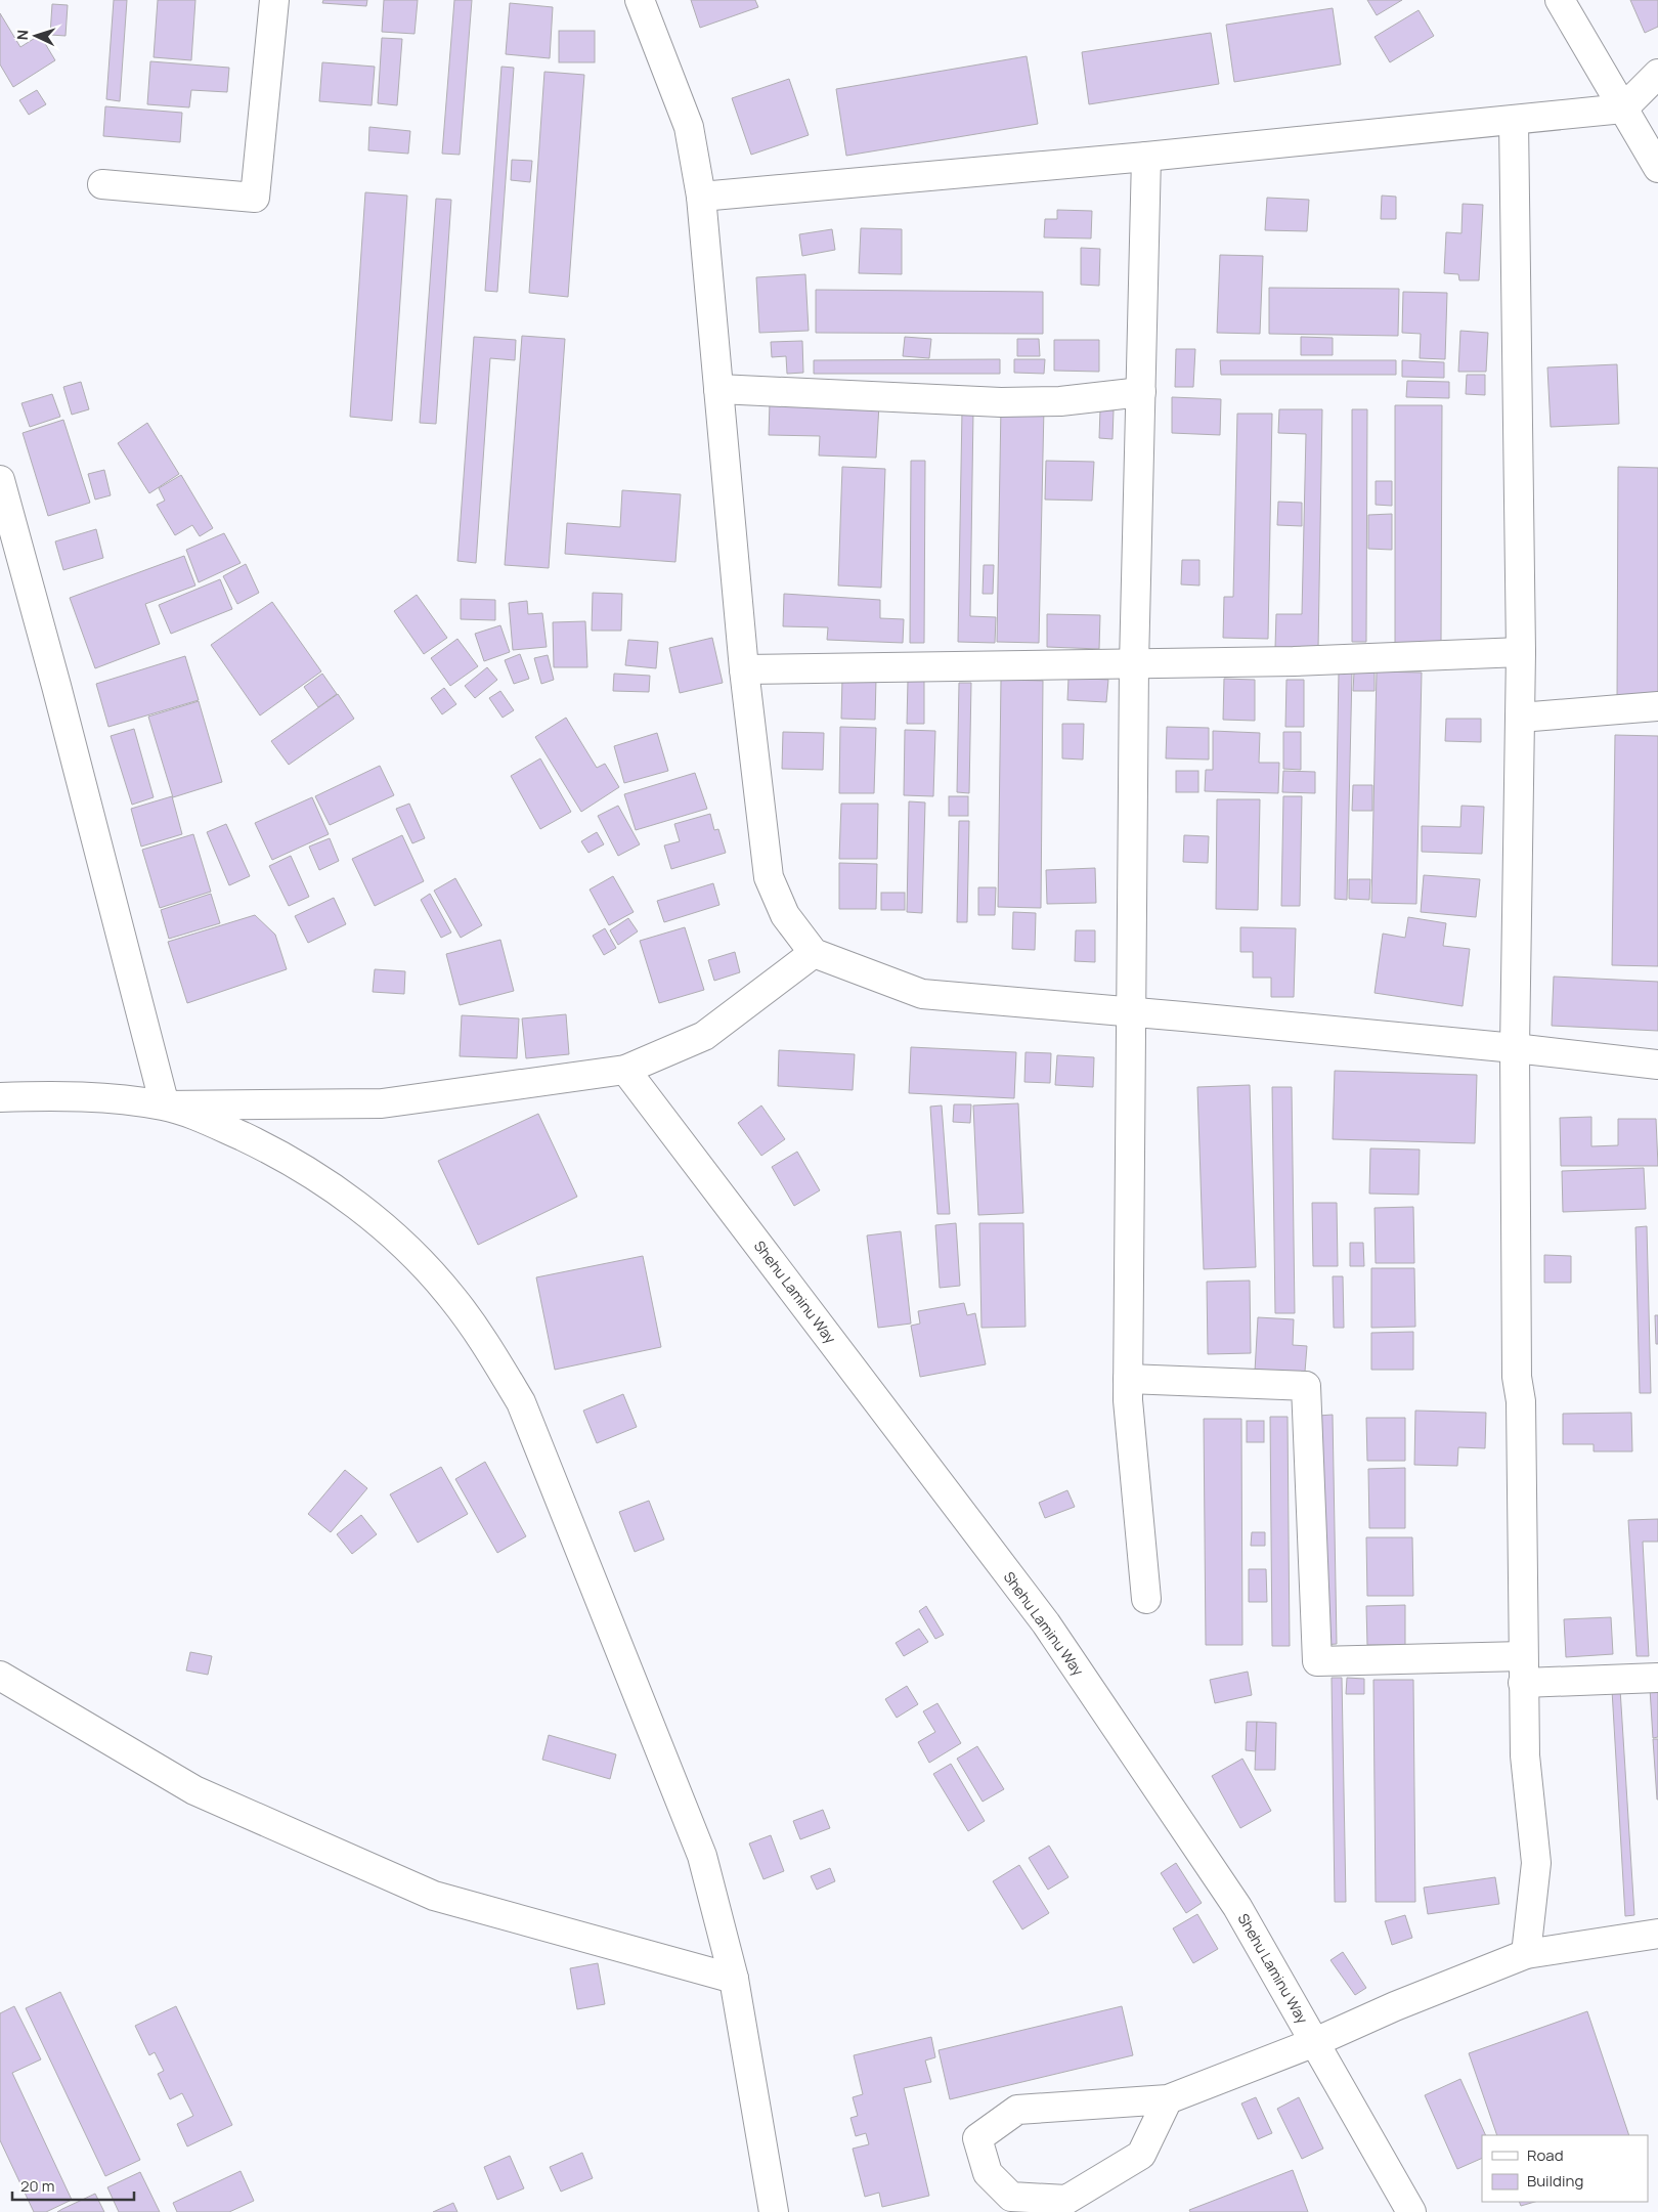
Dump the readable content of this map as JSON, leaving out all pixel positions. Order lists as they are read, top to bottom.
{
  "streets": {
    "street": ["Shehu Laminu Way"]
  },
  "legend": ["Road", "Building"],
  "scale_bar": "20 m",
  "north": "left"
}
